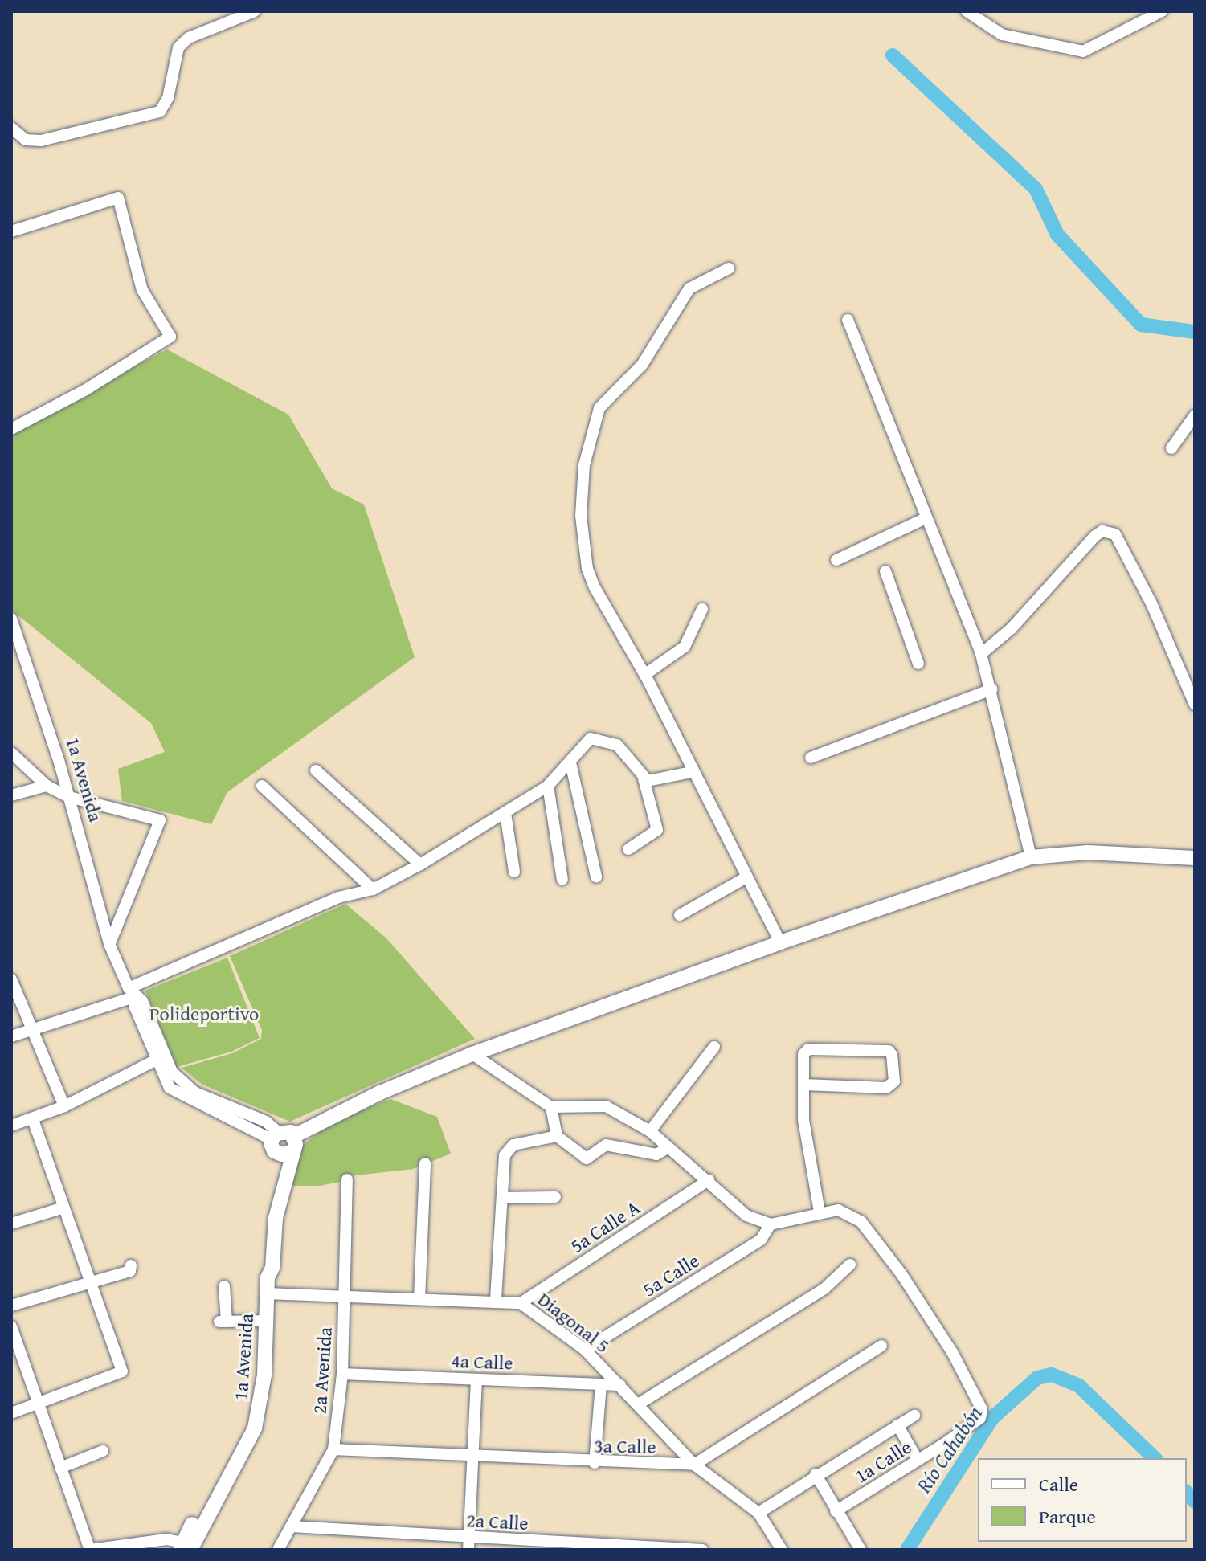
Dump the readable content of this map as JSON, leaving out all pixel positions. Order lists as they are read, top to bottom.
{
  "streets": {
    "main road": ["1a Avenida"],
    "street": [
      "5a Calle A",
      "5a Calle",
      "Diagonal 5",
      "4a Calle",
      "2a Avenida",
      "3a Calle",
      "1a Calle",
      "2a Calle"
    ]
  },
  "crossings": [
    ["1a Avenida", "Diagonal 5"],
    ["5a Calle A", "Diagonal 5"],
    ["5a Calle", "Diagonal 5"],
    ["Diagonal 5", "4a Calle"],
    ["Diagonal 5", "2a Avenida"],
    ["Diagonal 5", "3a Calle"],
    ["4a Calle", "2a Avenida"],
    ["2a Avenida", "3a Calle"],
    ["2a Avenida", "2a Calle"]
  ],
  "water": ["Río Cahabón"],
  "parks": ["Polideportivo"],
  "legend": ["Calle", "Parque"]
}
